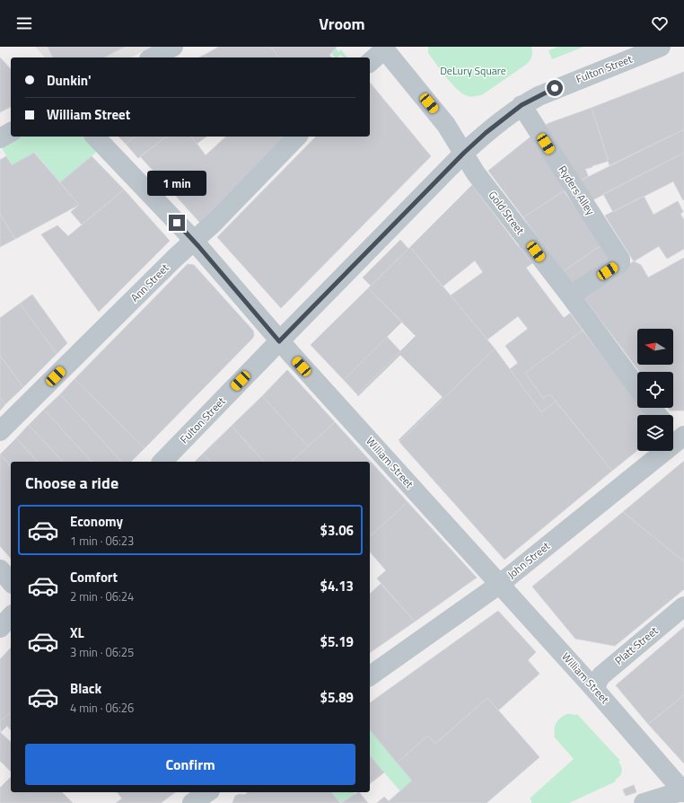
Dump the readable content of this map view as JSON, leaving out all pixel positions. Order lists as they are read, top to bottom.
{
  "streets": {
    "street": [
      "Fulton Street",
      "Ryders Alley",
      "Gold Street",
      "Ann Street",
      "William Street",
      "John Street",
      "Platt Street"
    ]
  },
  "crossings": [
    ["Fulton Street", "Ryders Alley"],
    ["Fulton Street", "Gold Street"],
    ["Fulton Street", "William Street"],
    ["Ryders Alley", "Gold Street"],
    ["Ann Street", "William Street"],
    ["William Street", "John Street"],
    ["William Street", "Platt Street"]
  ],
  "parks": ["DeLury Square"],
  "north": "left",
  "page": {
    "header": "Vroom",
    "banner": ["Dunkin'", "William Street"],
    "bubble": "1 min",
    "heading": "Choose a ride",
    "list": [
      {
        "name": "Economy",
        "note": "1 min · 06:23",
        "value": "$3.06"
      },
      {
        "name": "Comfort",
        "note": "2 min · 06:24",
        "value": "$4.13"
      },
      {
        "name": "XL",
        "note": "3 min · 06:25",
        "value": "$5.19"
      },
      {
        "name": "Black",
        "note": "4 min · 06:26",
        "value": "$5.89"
      }
    ],
    "buttons": "Confirm"
  }
}
